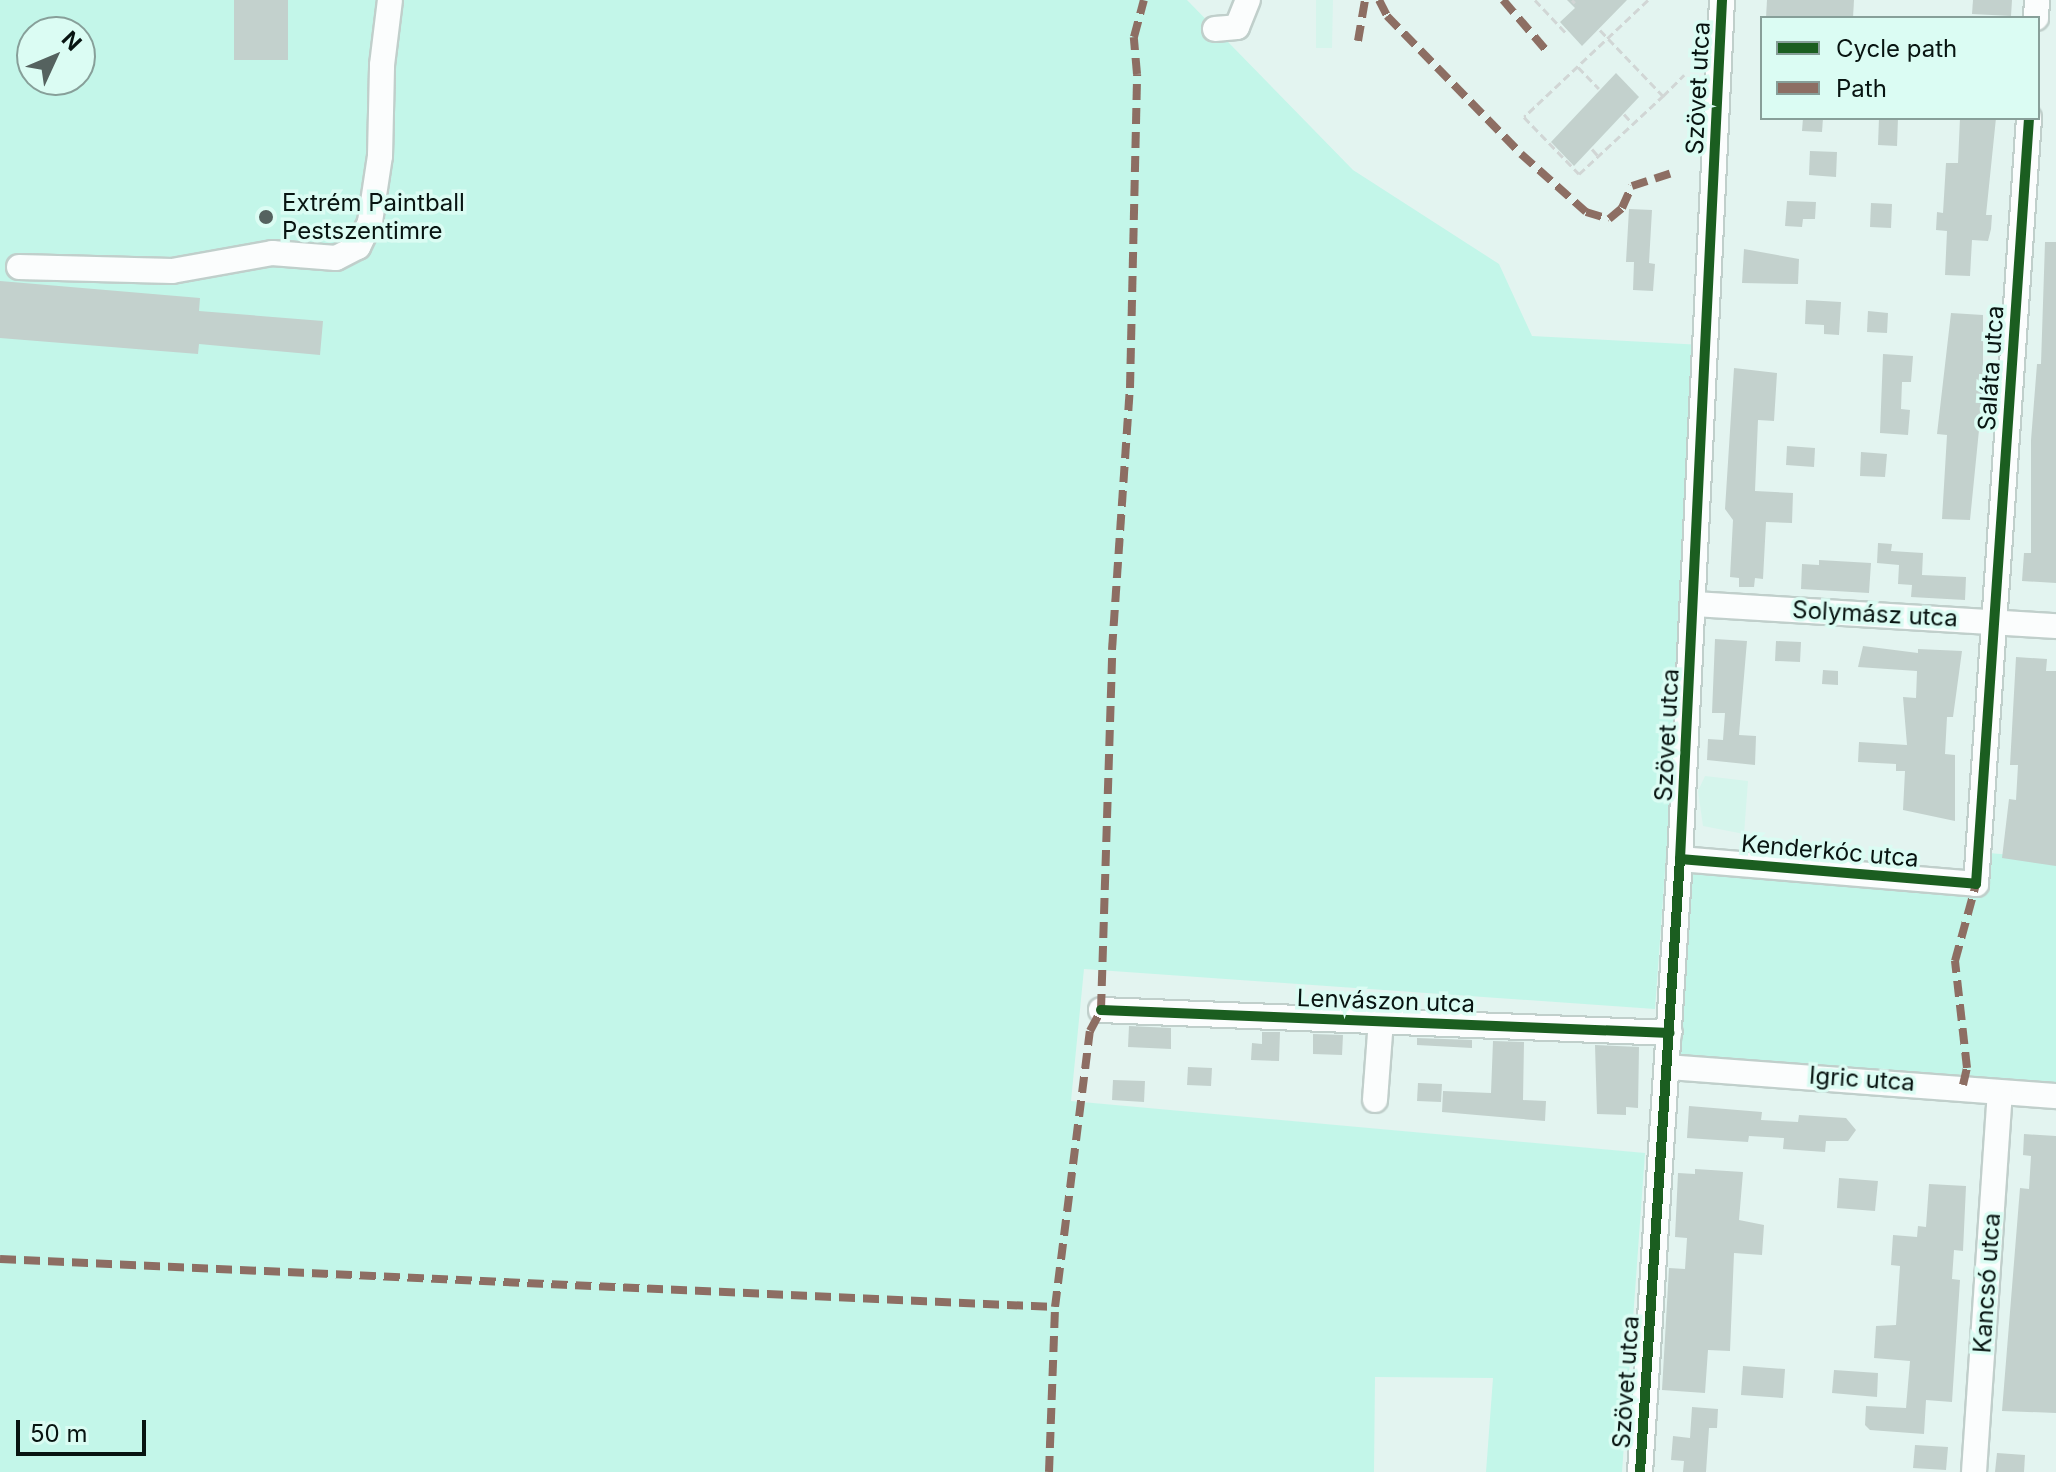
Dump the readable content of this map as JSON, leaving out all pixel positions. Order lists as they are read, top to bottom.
{
  "streets": {
    "street": [
      "Szövet utca",
      "Saláta utca",
      "Solymász utca",
      "Kenderkóc utca",
      "Lenvászon utca",
      "Igric utca",
      "Kancsó utca"
    ]
  },
  "crossings": [
    ["Szövet utca", "Solymász utca"],
    ["Szövet utca", "Kenderkóc utca"],
    ["Szövet utca", "Lenvászon utca"],
    ["Szövet utca", "Igric utca"],
    ["Saláta utca", "Solymász utca"],
    ["Saláta utca", "Kenderkóc utca"],
    ["Igric utca", "Kancsó utca"]
  ],
  "places": ["Extrém Paintball Pestszentimre"],
  "legend": ["Cycle path", "Path"],
  "scale_bar": "50 m",
  "north": "top right"
}
